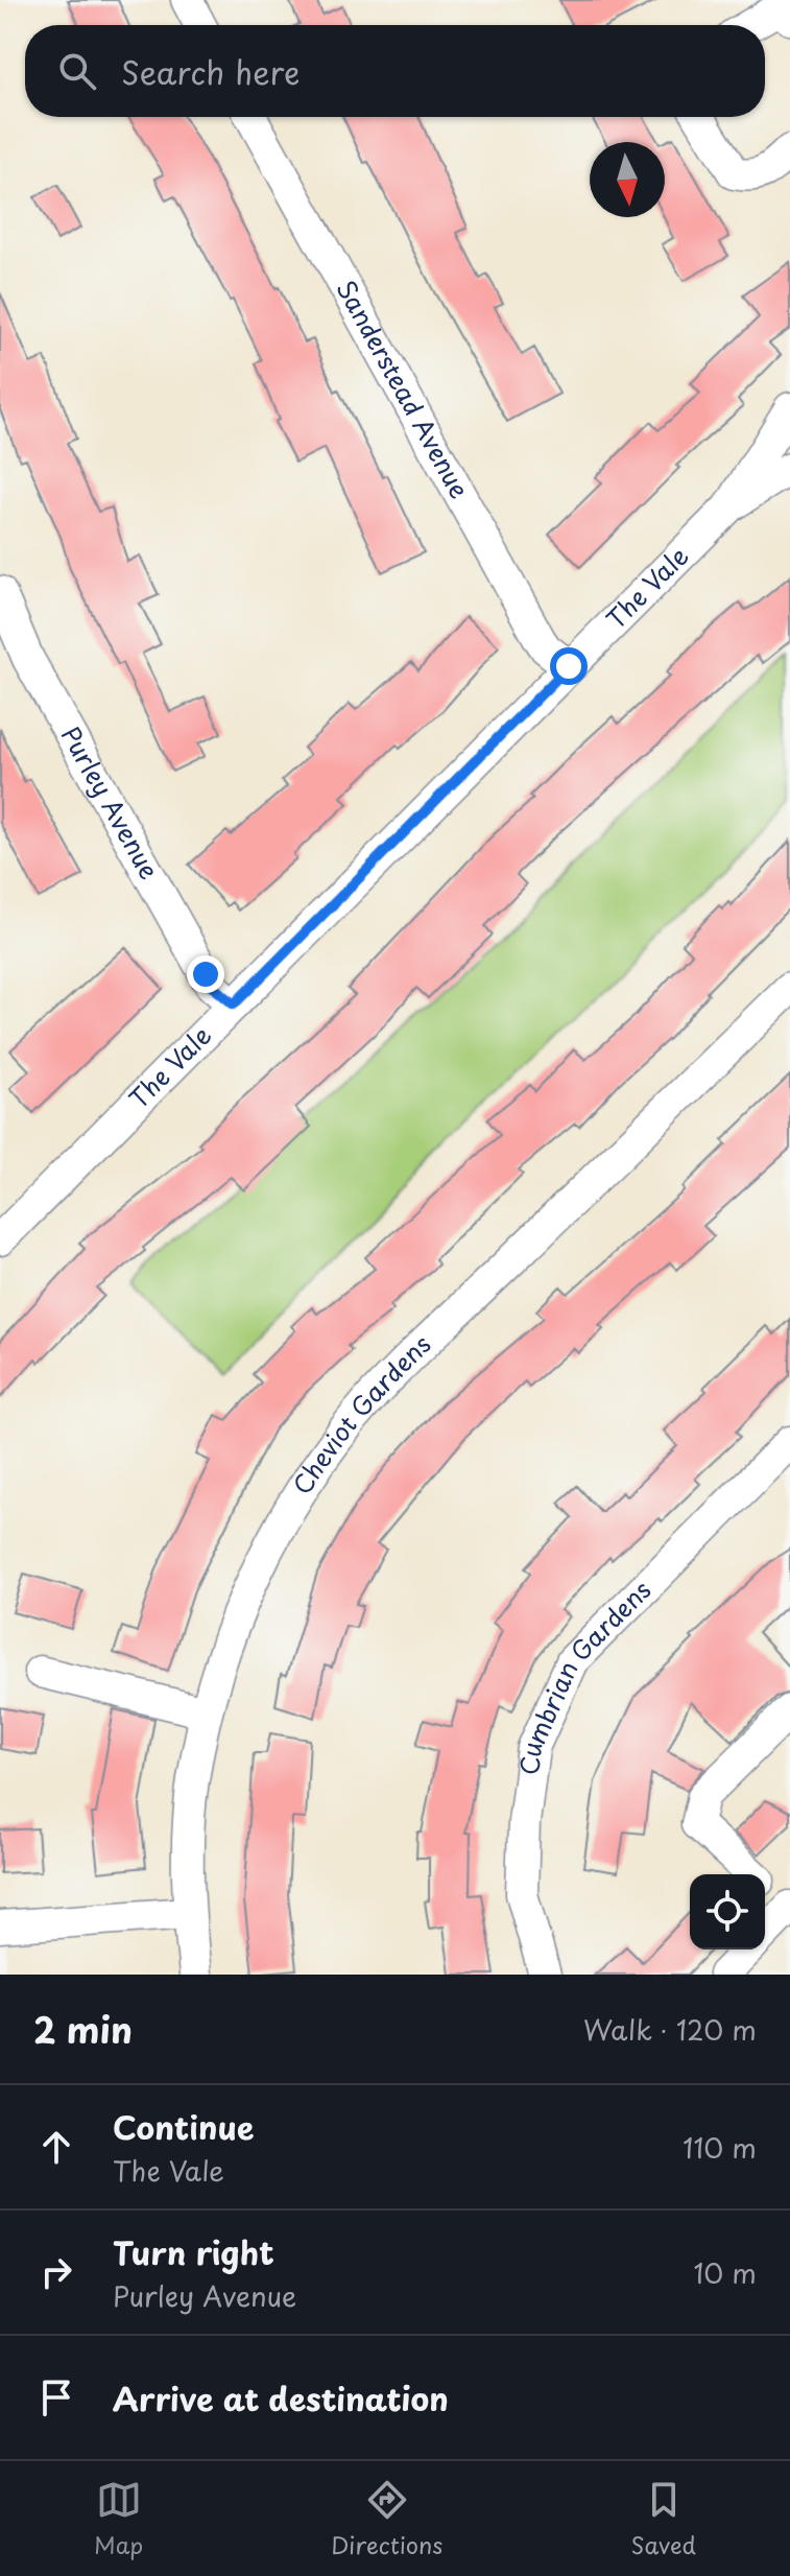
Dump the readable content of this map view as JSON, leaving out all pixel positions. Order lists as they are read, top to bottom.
{
  "streets": {
    "street": [
      "Sanderstead Avenue",
      "The Vale",
      "Purley Avenue",
      "Cheviot Gardens",
      "Cumbrian Gardens"
    ]
  },
  "crossings": [
    ["Sanderstead Avenue", "The Vale"],
    ["The Vale", "Purley Avenue"]
  ],
  "north": "bottom",
  "page": {
    "search": "Search here",
    "heading": ["2 min", "Walk · 120 m"],
    "list": [
      ["Continue", "The Vale", "110 m"],
      ["Turn right", "Purley Avenue", "10 m"],
      "Arrive at destination"
    ],
    "nav": ["Map", "Directions", "Saved"]
  }
}
